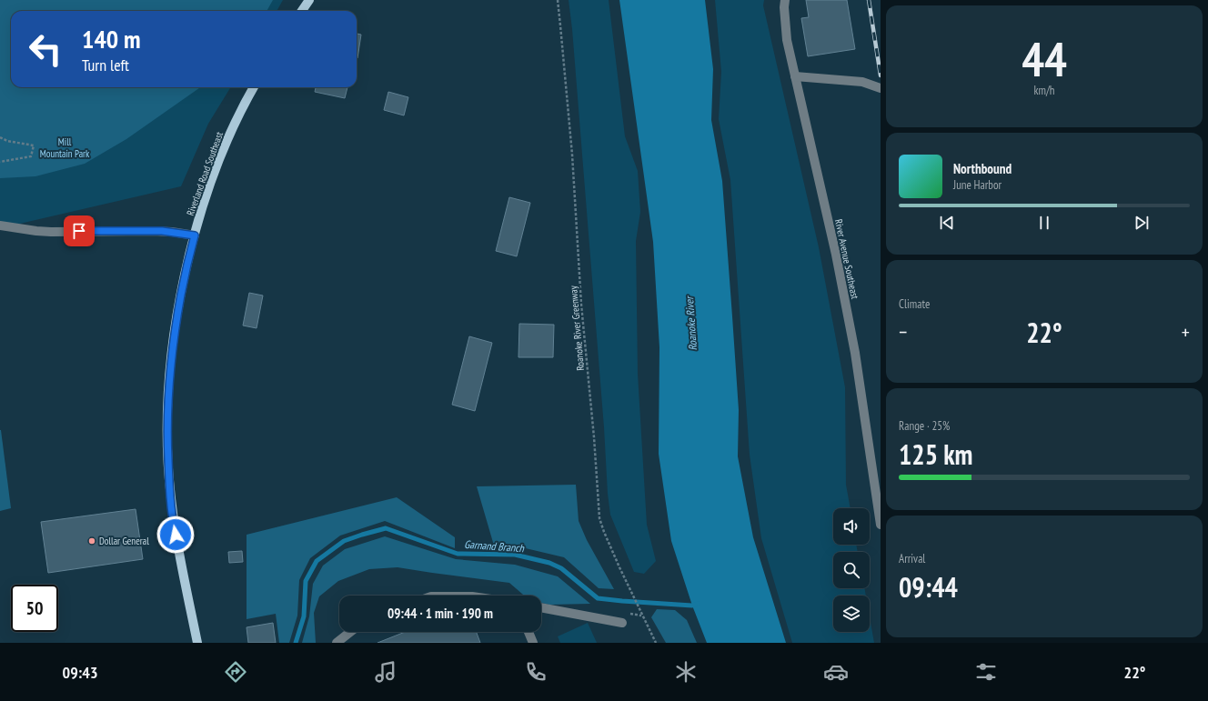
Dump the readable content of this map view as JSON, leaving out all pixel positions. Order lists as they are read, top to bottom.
{
  "streets": {
    "main road": ["Riverland Road Southeast"],
    "street": ["River Avenue Southeast"],
    "path": ["Roanoke River Greenway"]
  },
  "water": ["Roanoke River", "Garnand Branch"],
  "parks": ["Mill Mountain Park"],
  "places": ["Dollar General"],
  "page": {
    "tile": [
      ["44", "km/h"],
      "Climate",
      ["Range · 25%", "125 km"],
      ["Arrival", "09:44"]
    ],
    "turn": ["140 m", "Turn left"],
    "song": ["Northbound", "June Harbor"],
    "heat": ["−", "22°", "+"],
    "limit": "50",
    "trip": "09:44 · 1 min · 190 m",
    "tabs": ["09:43", "22°"]
  }
}
